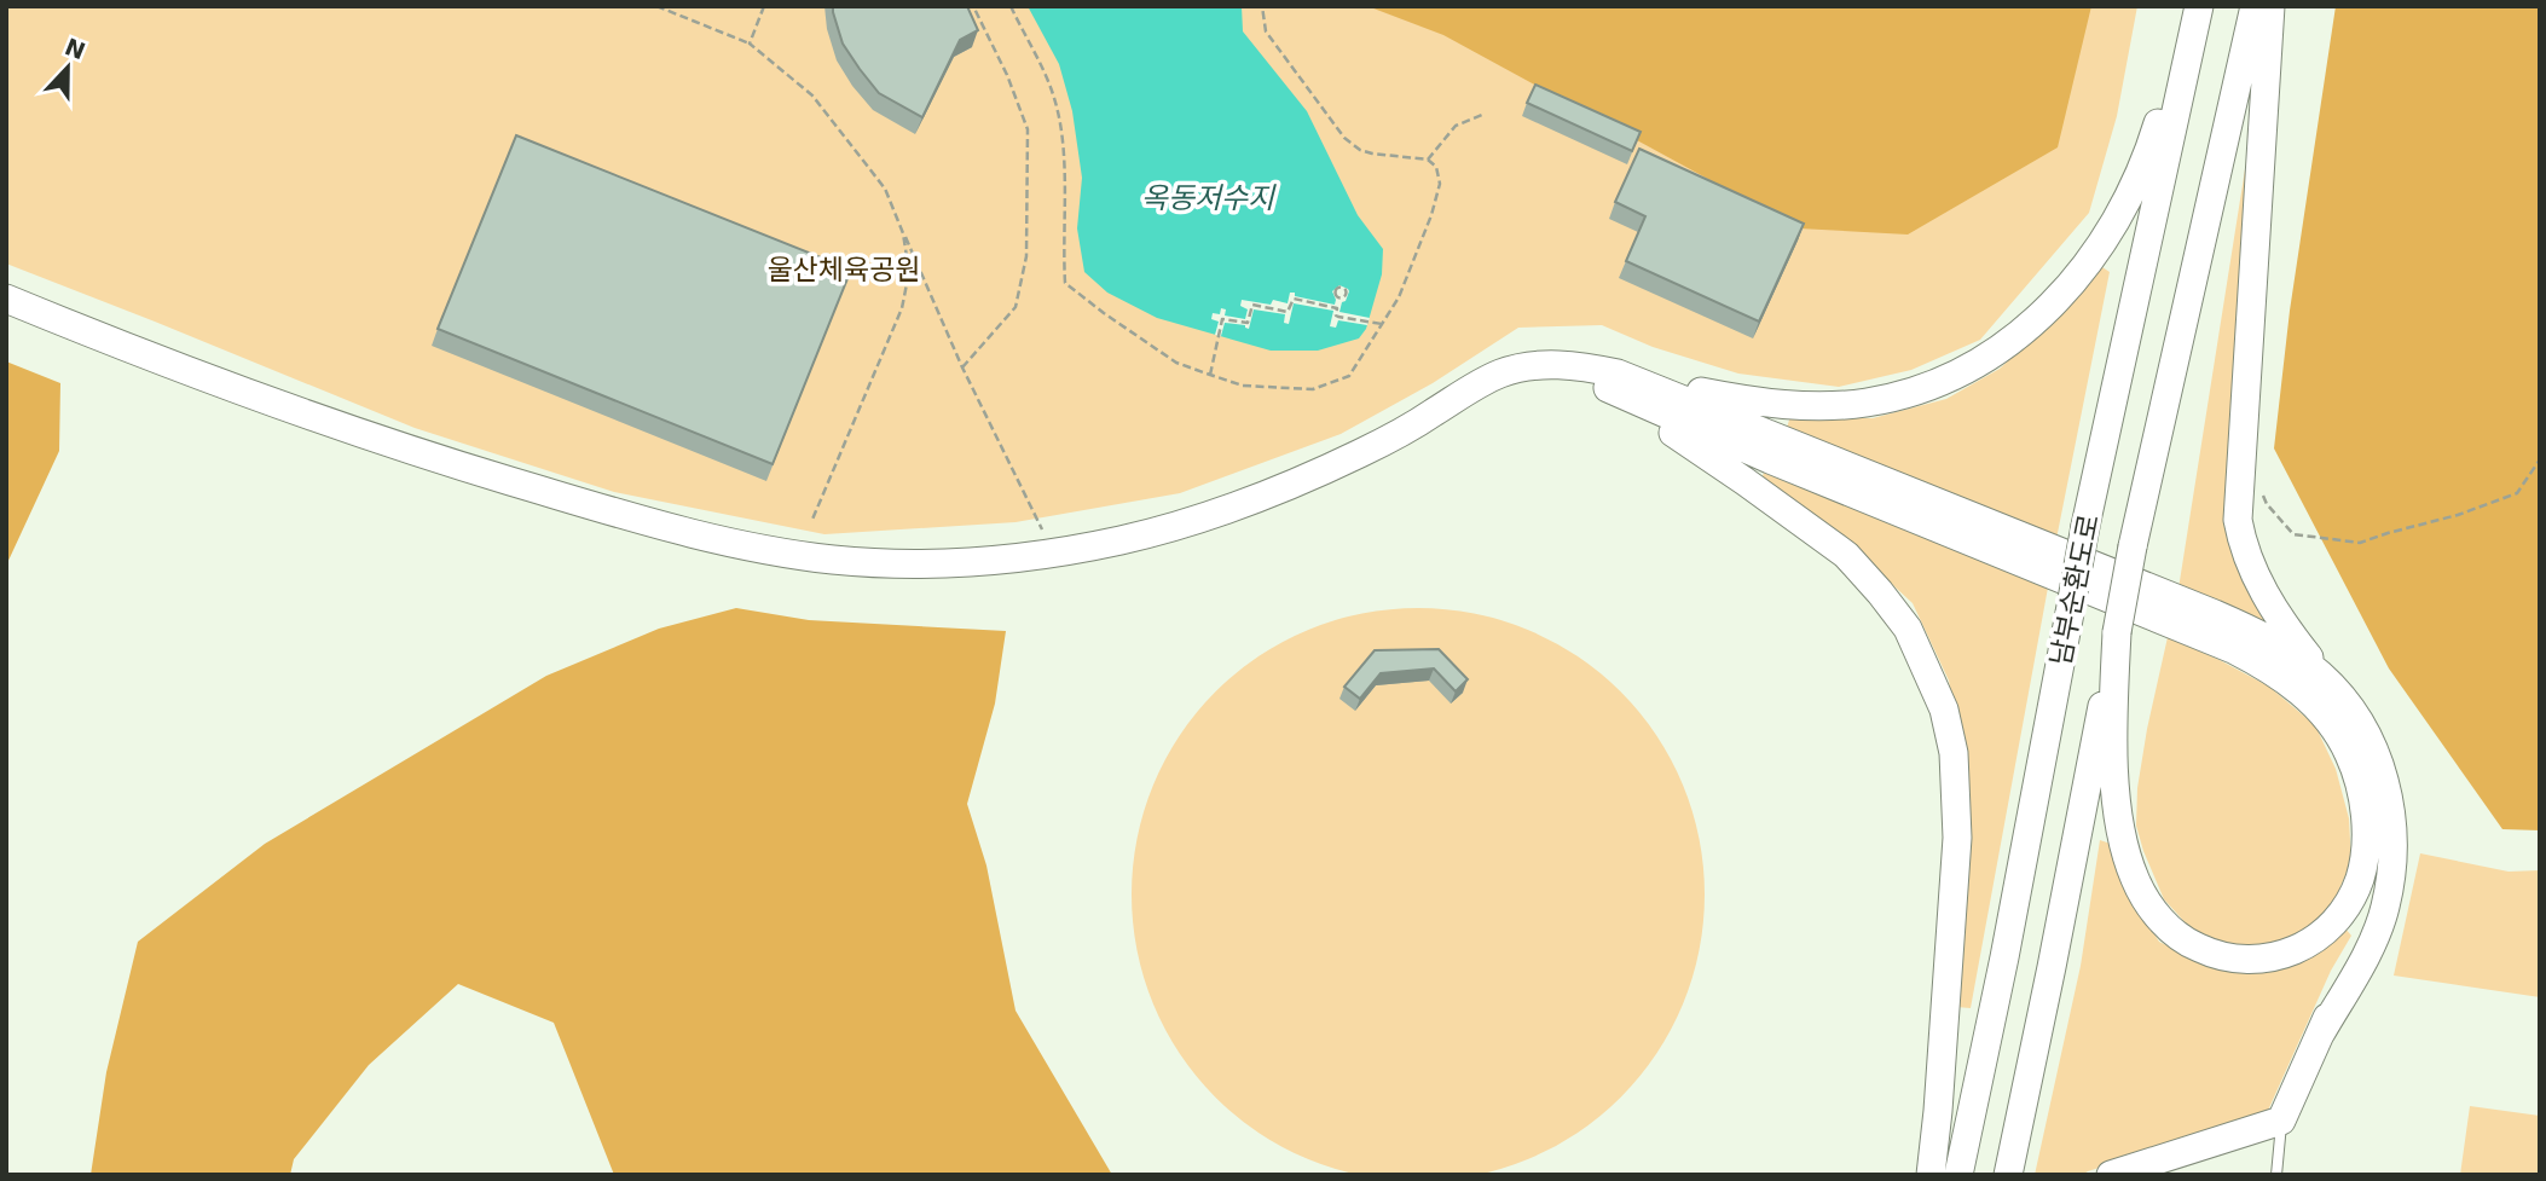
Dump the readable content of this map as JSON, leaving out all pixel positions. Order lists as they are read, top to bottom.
{
  "streets": {
    "main road": ["남부순환도로"]
  },
  "water": ["옥동저수지"],
  "parks": ["울산체육공원"],
  "north": "top"
}
